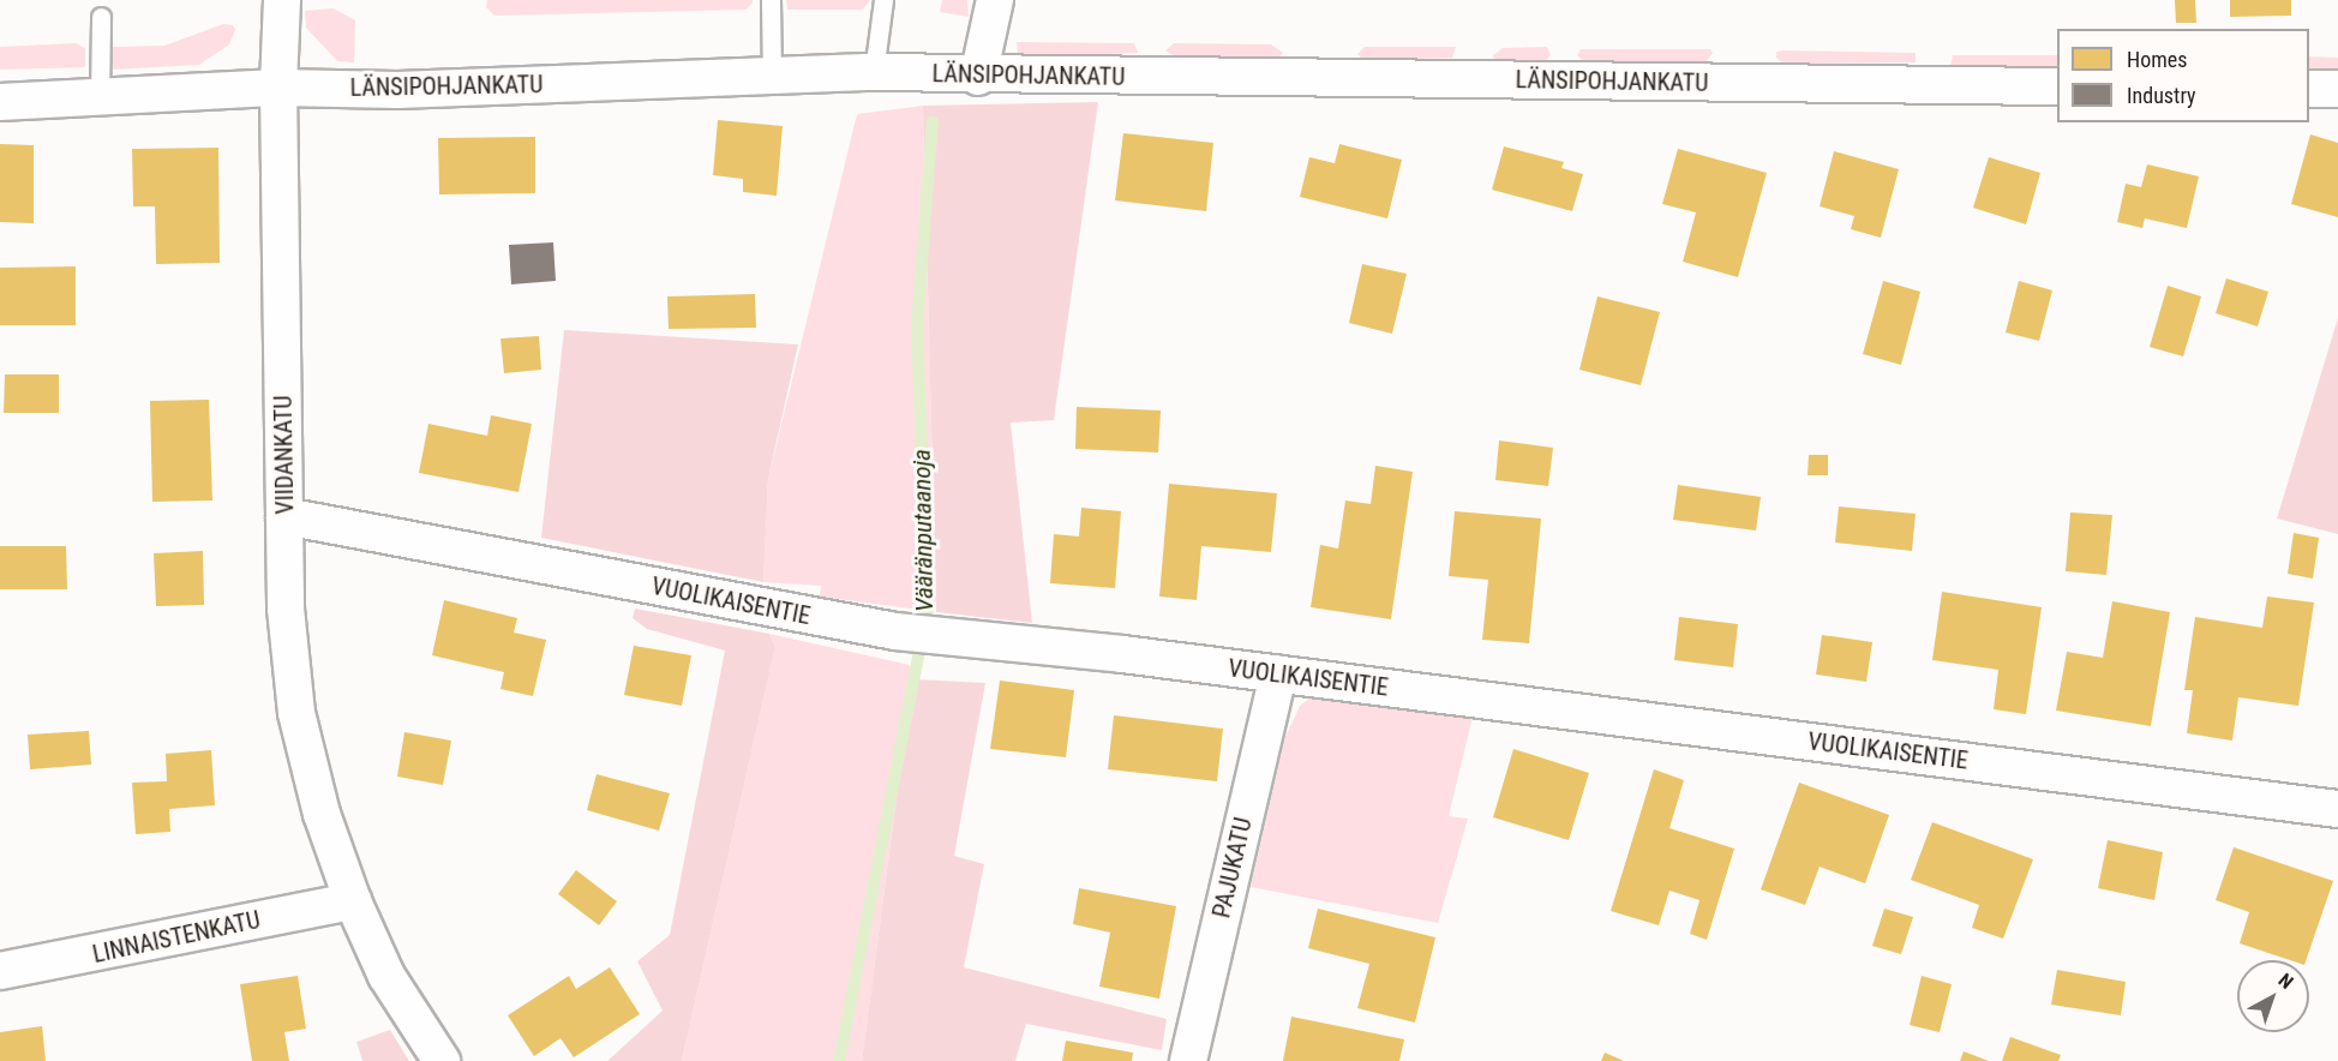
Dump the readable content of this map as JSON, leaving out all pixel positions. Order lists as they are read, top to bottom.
{
  "streets": {
    "street": [
      "LÄNSIPOHJANKATU",
      "VIIDANKATU",
      "VUOLIKAISENTIE",
      "PAJUKATU",
      "LINNAISTENKATU"
    ]
  },
  "crossings": [
    ["LÄNSIPOHJANKATU", "VIIDANKATU"],
    ["VIIDANKATU", "VUOLIKAISENTIE"],
    ["VIIDANKATU", "LINNAISTENKATU"],
    ["VUOLIKAISENTIE", "PAJUKATU"]
  ],
  "water": ["Vääränputaanoja"],
  "legend": ["Homes", "Industry"],
  "north": "top right"
}
